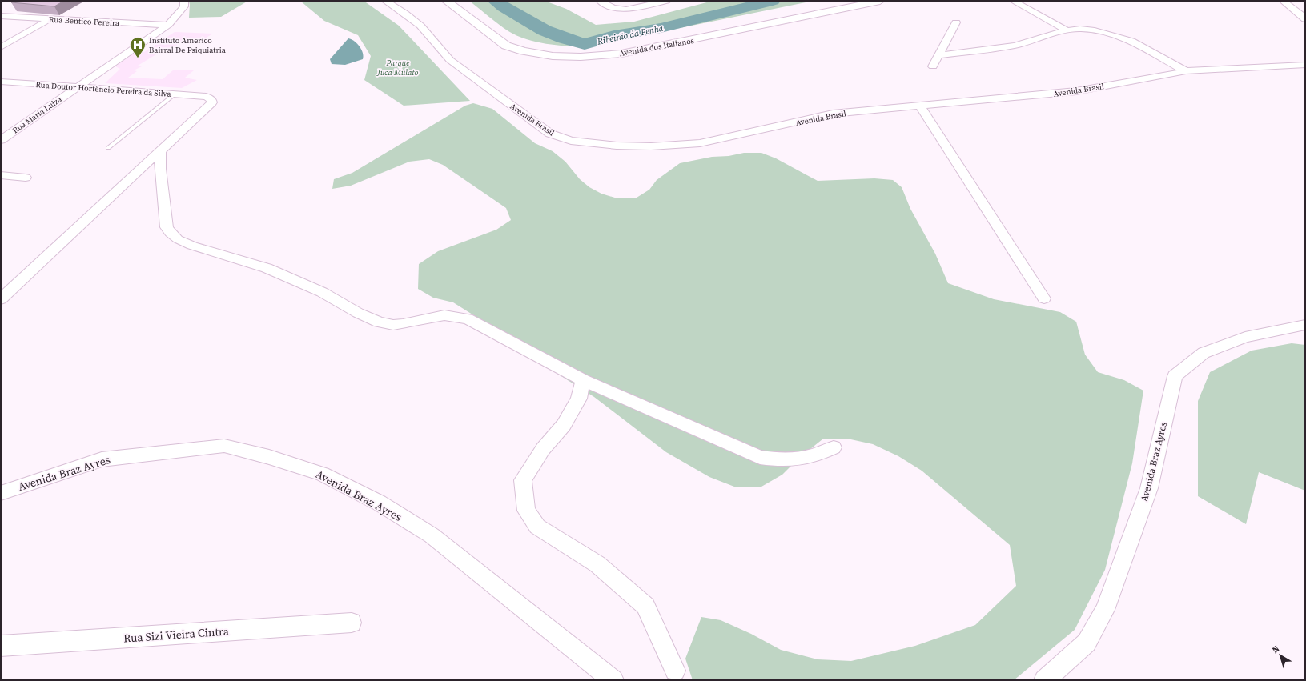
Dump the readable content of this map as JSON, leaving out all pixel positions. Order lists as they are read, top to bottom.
{
  "streets": {
    "main road": ["Avenida dos Italianos"],
    "street": [
      "Rua Bentico Pereira",
      "Rua Doutor Hortêncio Pereira da Silva",
      "Avenida Brasil",
      "Rua María Luiza",
      "Avenida Braz Ayres",
      "Rua Sizi Vieira Cintra"
    ]
  },
  "crossings": [
    ["Rua Bentico Pereira", "Rua María Luiza"],
    ["Rua Doutor Hortêncio Pereira da Silva", "Rua María Luiza"]
  ],
  "water": ["Ribeirão da Penha"],
  "parks": ["Parque Juca Mulato"],
  "places": {
    "hospital": ["Instituto Americo Bairral De Psiquiatria"]
  },
  "north": "top left"
}
